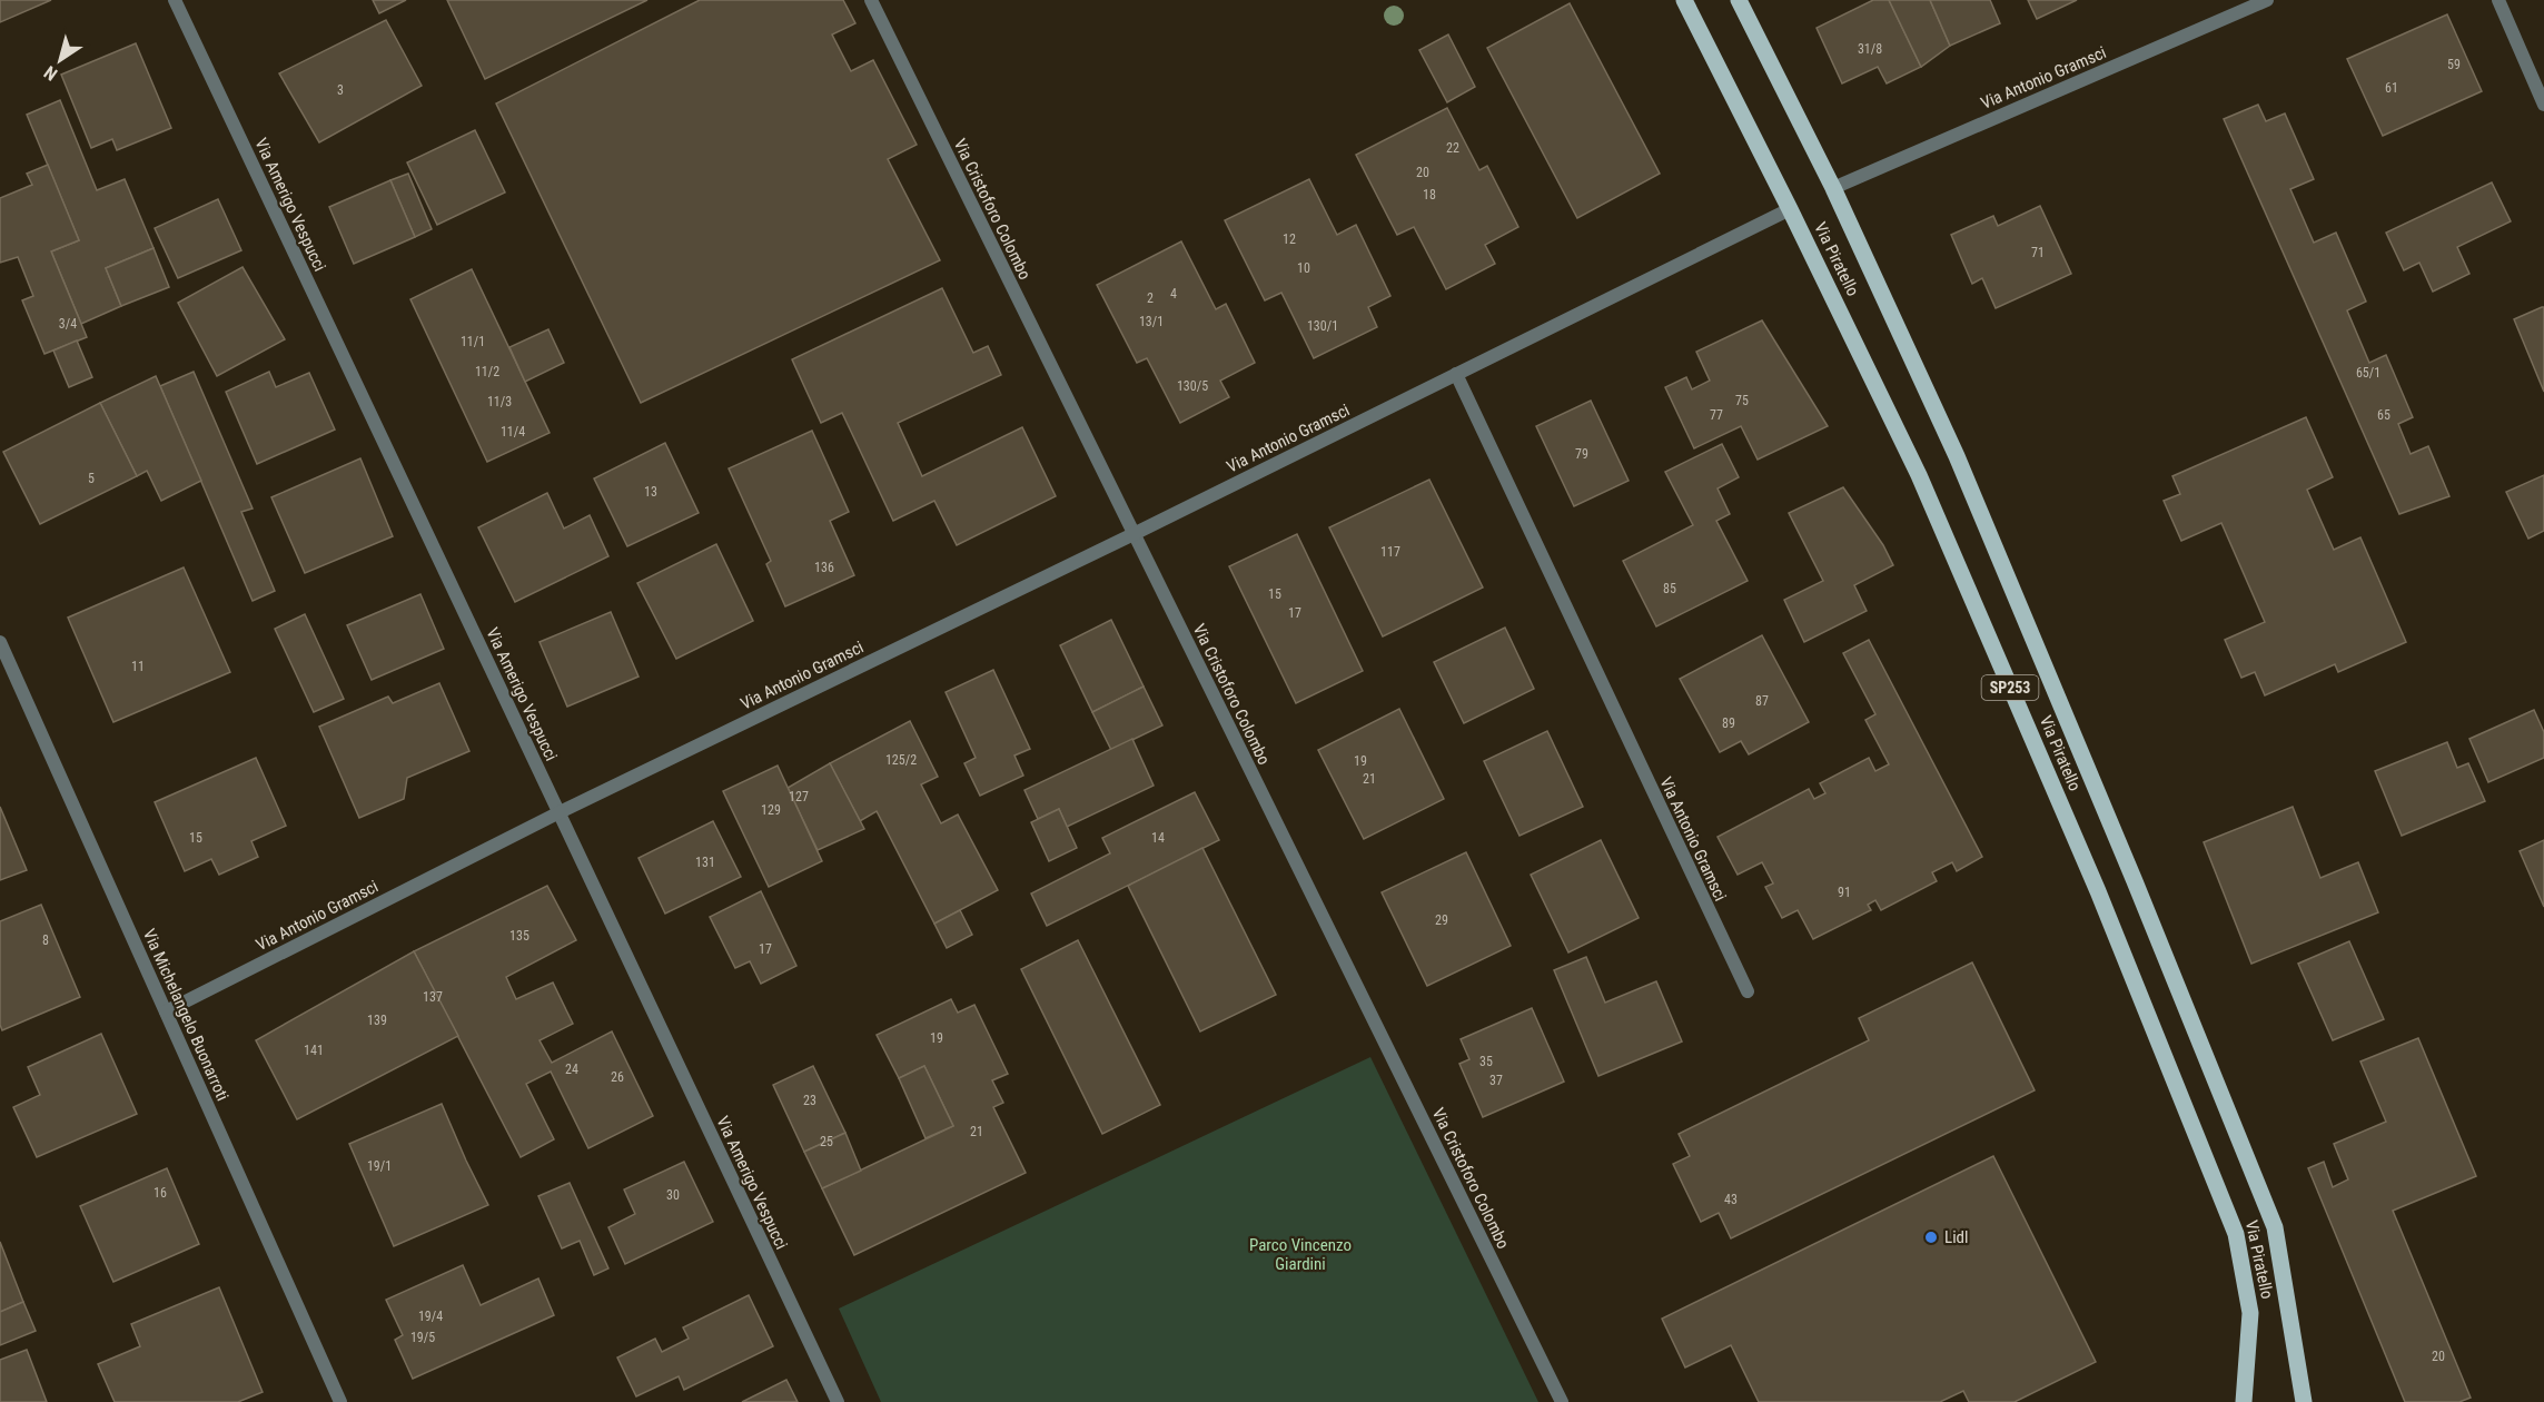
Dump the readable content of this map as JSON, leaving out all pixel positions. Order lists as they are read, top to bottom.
{
  "streets": {
    "main road": ["Via Piratello", "SP253"],
    "street": [
      "Via Antonio Gramsci",
      "Via Amerigo Vespucci",
      "Via Cristoforo Colombo",
      "Via Michelangelo Buonarroti"
    ]
  },
  "crossings": [
    ["Via Antonio Gramsci", "Via Amerigo Vespucci"],
    ["Via Antonio Gramsci", "Via Cristoforo Colombo"],
    ["Via Antonio Gramsci", "Via Piratello"],
    ["Via Antonio Gramsci", "Via Michelangelo Buonarroti"]
  ],
  "parks": ["Parco Vincenzo Giardini"],
  "places": ["Lidl"],
  "house_numbers": [
    "31/8",
    "59",
    "61",
    "3",
    "22",
    "20",
    "18",
    "12",
    "71",
    "10",
    "4",
    "2",
    "13/1",
    "3/4",
    "130/1",
    "11/1",
    "11/2",
    "65/1",
    "130/5",
    "75",
    "11/3",
    "77",
    "65",
    "11/4",
    "79",
    "5",
    "13",
    "117",
    "136",
    "85",
    "15",
    "17",
    "11",
    "87",
    "89",
    "125/2",
    "19",
    "21",
    "127",
    "129",
    "15",
    "14",
    "131",
    "91",
    "29",
    "135",
    "8",
    "17",
    "137",
    "139",
    "19",
    "141",
    "35",
    "24",
    "26",
    "37",
    "23",
    "21",
    "25",
    "19/1",
    "16",
    "30",
    "43",
    "19/4",
    "19/5",
    "20"
  ],
  "north": "bottom left"
}
